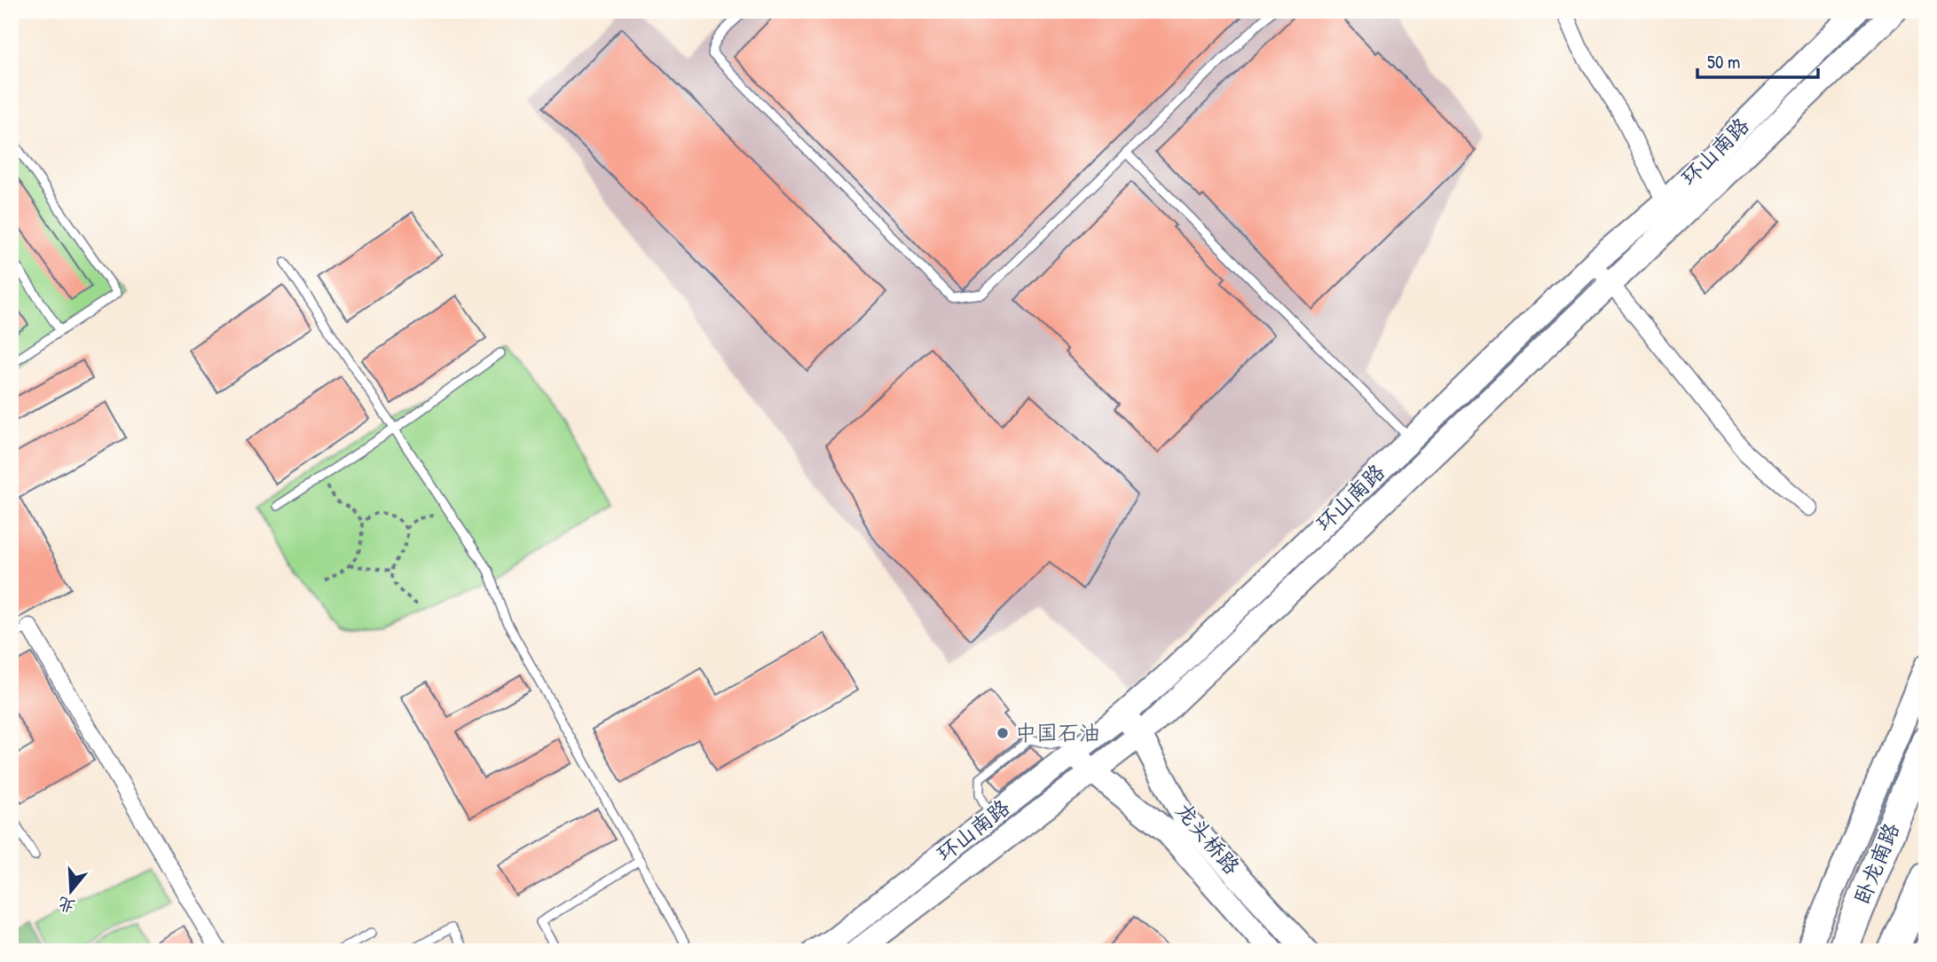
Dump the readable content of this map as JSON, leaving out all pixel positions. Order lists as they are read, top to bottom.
{
  "streets": {
    "highway": ["卧龙南路"],
    "street": ["环山南路", "龙头桥路"]
  },
  "crossings": [
    ["环山南路", "龙头桥路"]
  ],
  "places": ["中国石油"],
  "scale_bar": "50 m",
  "north": "bottom"
}
